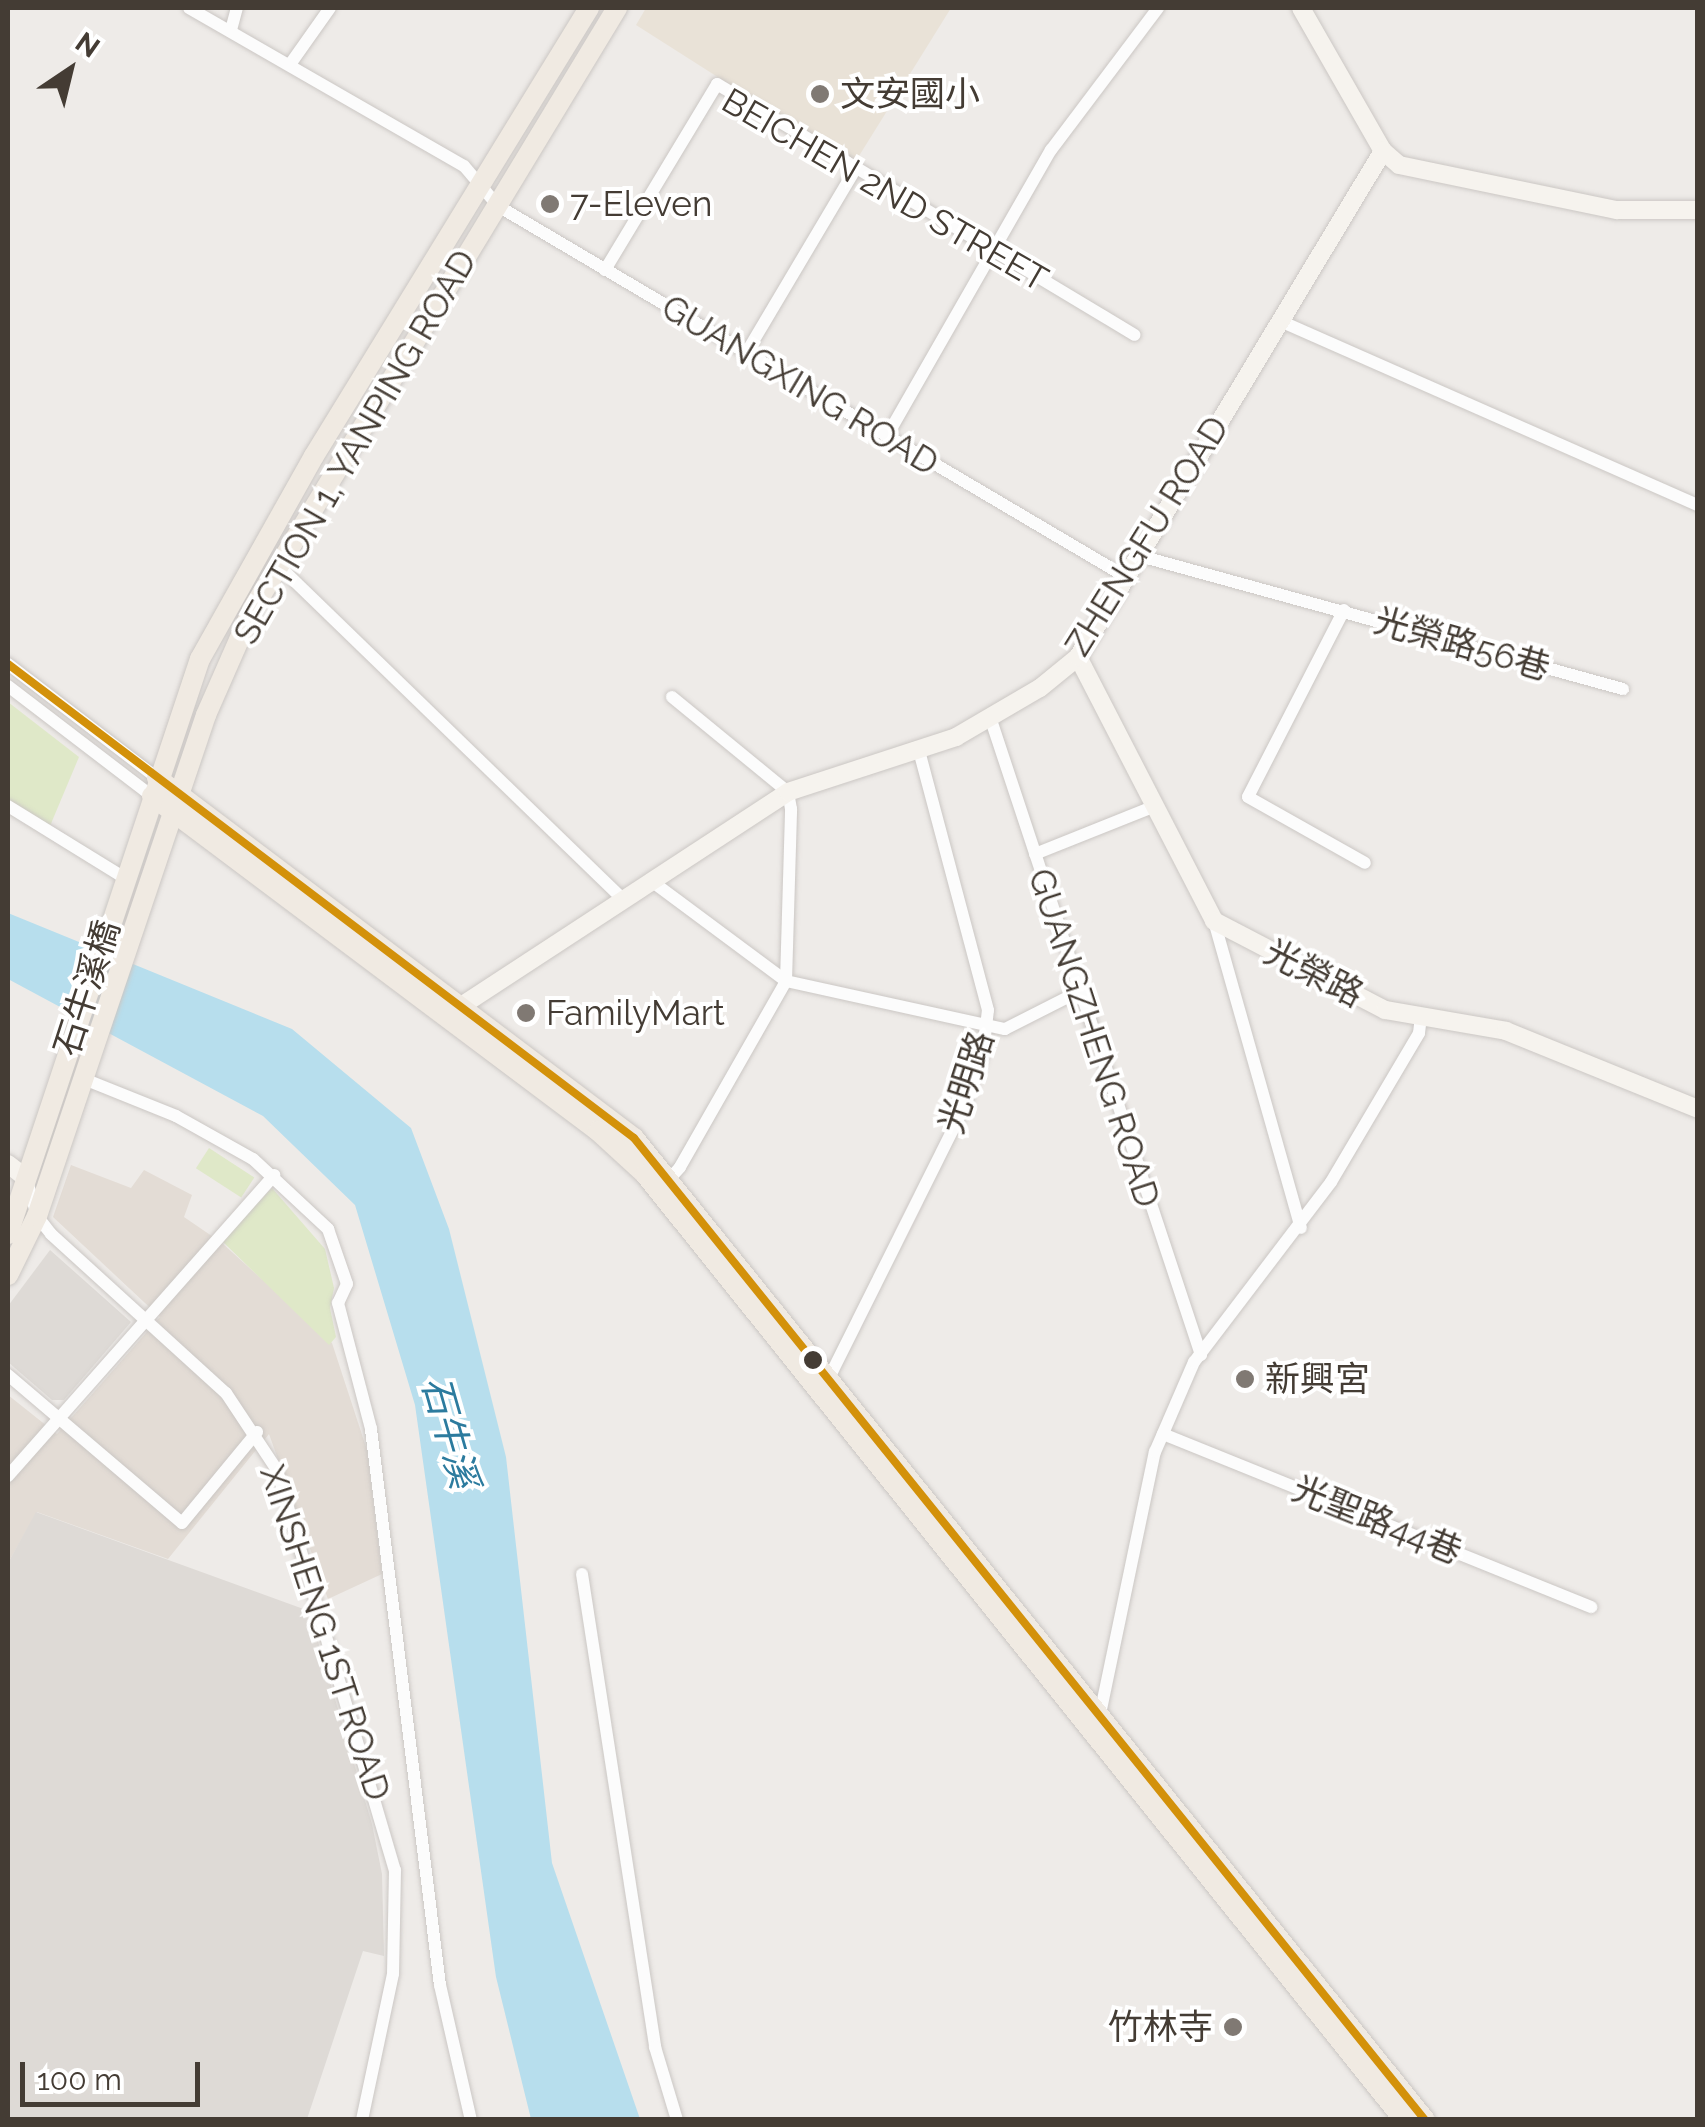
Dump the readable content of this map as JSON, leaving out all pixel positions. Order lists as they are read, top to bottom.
{
  "streets": {
    "main road": ["SECTION 1, YANPING ROAD", "石牛溪橋"],
    "street": [
      "BEICHEN 2ND STREET",
      "GUANGXING ROAD",
      "ZHENGFU ROAD",
      "光榮路56巷",
      "光榮路",
      "GUANGZHENG ROAD",
      "光明路",
      "光聖路44巷",
      "XINSHENG 1ST ROAD"
    ]
  },
  "crossings": [
    ["BEICHEN 2ND STREET", "GUANGXING ROAD"],
    ["GUANGXING ROAD", "SECTION 1, YANPING ROAD"],
    ["GUANGXING ROAD", "ZHENGFU ROAD"],
    ["SECTION 1, YANPING ROAD", "石牛溪橋"],
    ["ZHENGFU ROAD", "GUANGZHENG ROAD"],
    ["ZHENGFU ROAD", "光明路"],
    ["石牛溪橋", "XINSHENG 1ST ROAD"]
  ],
  "water": ["石牛溪"],
  "places": [
    "文安國小",
    "7-Eleven",
    "FamilyMart",
    "新興宮",
    "竹林寺"
  ],
  "scale_bar": "100 m",
  "north": "top right"
}
